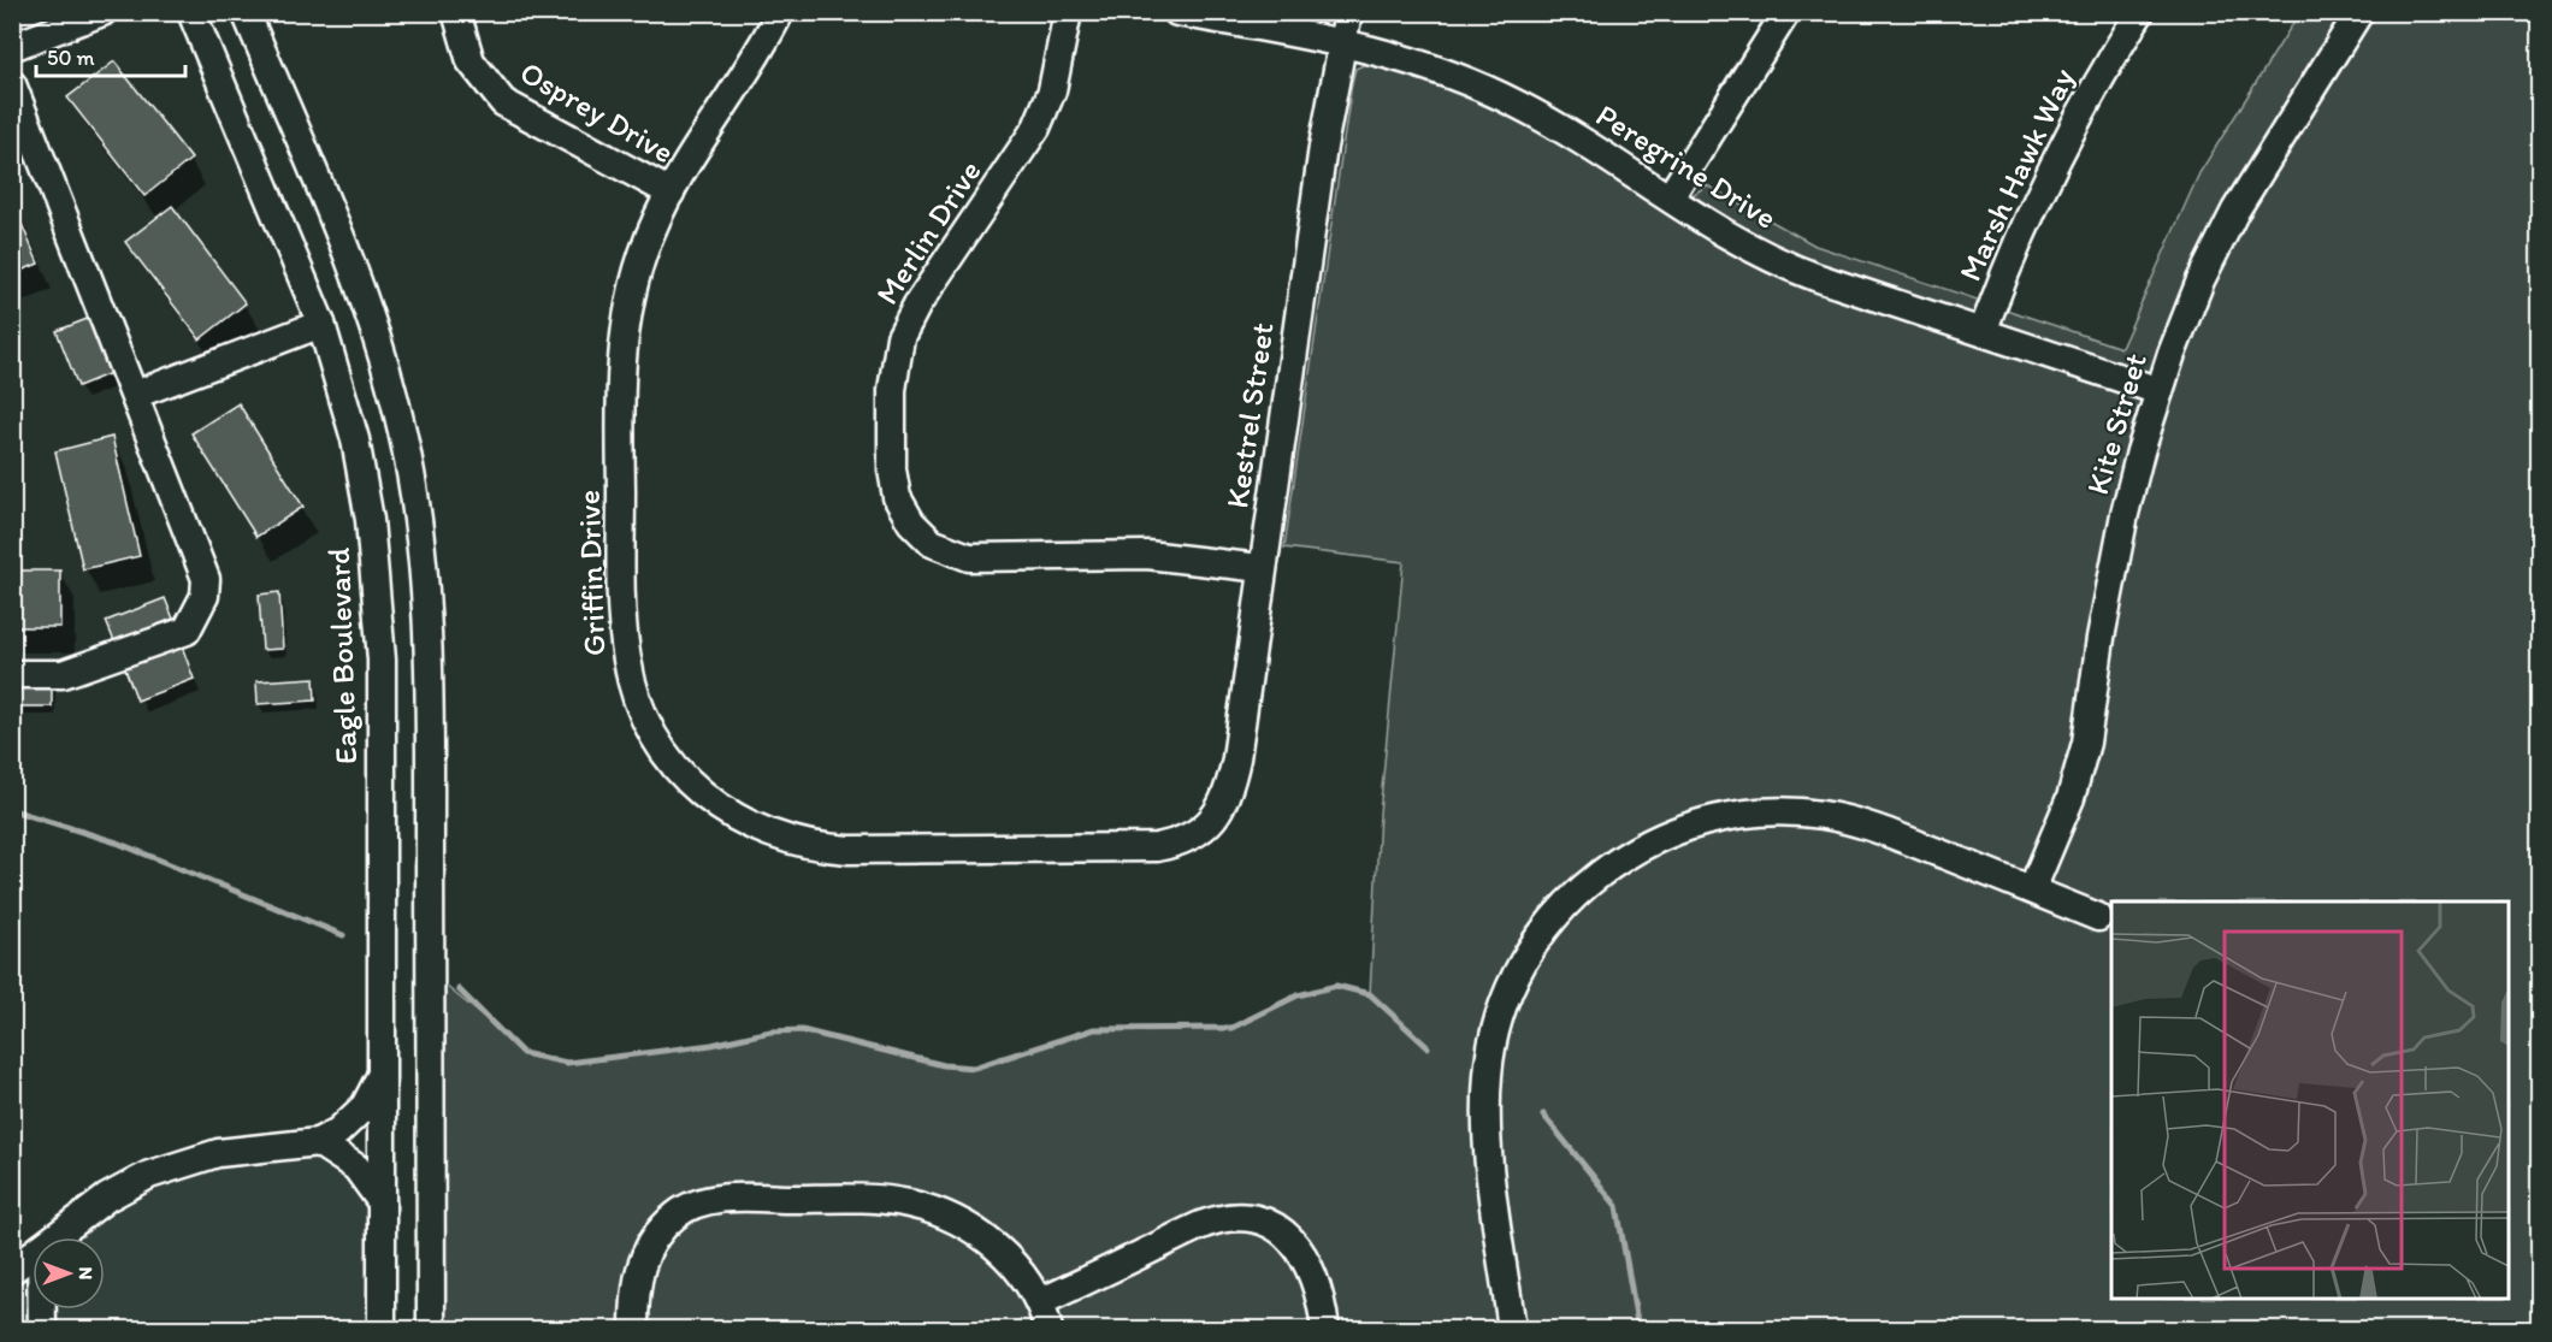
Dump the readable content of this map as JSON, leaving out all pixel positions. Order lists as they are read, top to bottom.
{
  "streets": {
    "street": [
      "Osprey Drive",
      "Peregrine Drive",
      "Marsh Hawk Way",
      "Merlin Drive",
      "Kestrel Street",
      "Kite Street",
      "Griffin Drive",
      "Eagle Boulevard"
    ]
  },
  "crossings": [
    ["Osprey Drive", "Griffin Drive"],
    ["Peregrine Drive", "Marsh Hawk Way"],
    ["Peregrine Drive", "Kestrel Street"],
    ["Peregrine Drive", "Kite Street"],
    ["Merlin Drive", "Kestrel Street"],
    ["Kestrel Street", "Griffin Drive"]
  ],
  "scale_bar": "50 m",
  "north": "right"
}
